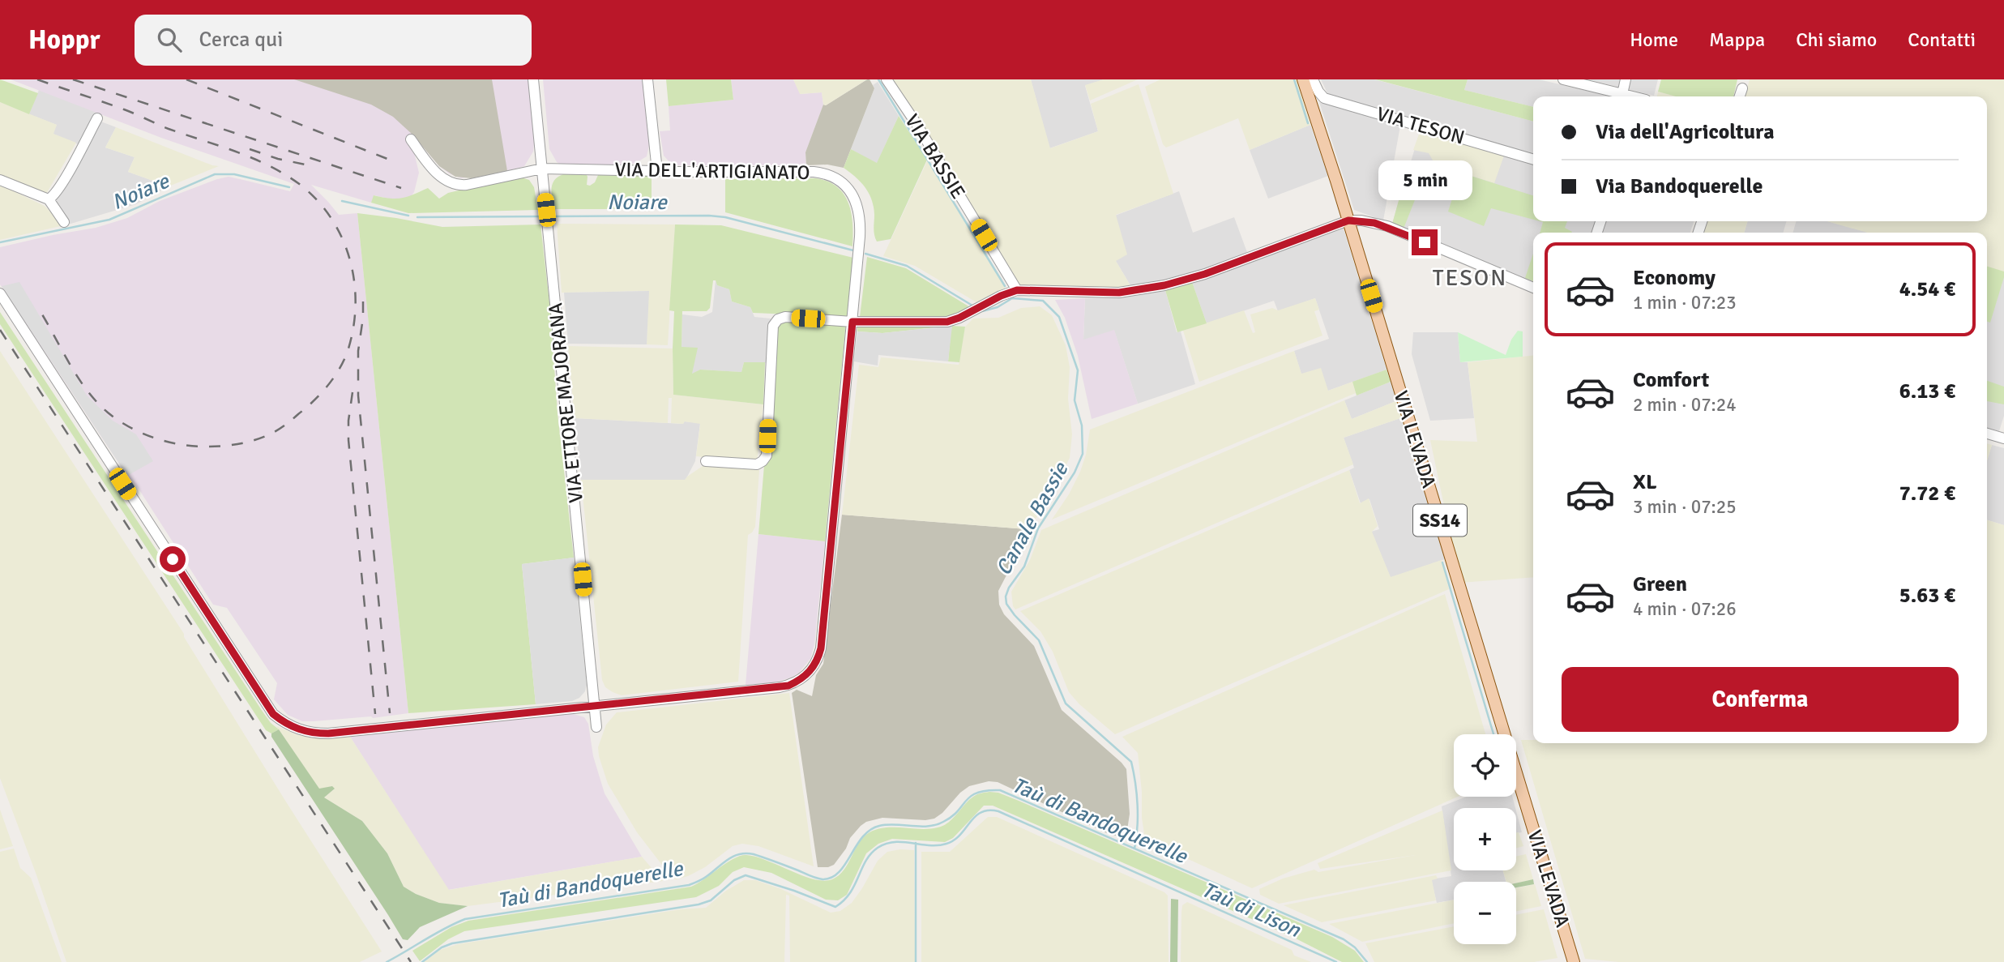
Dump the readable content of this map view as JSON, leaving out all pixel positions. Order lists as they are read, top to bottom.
{
  "streets": {
    "main road": ["VIA LEVADA", "SS14"],
    "street": [
      "VIA TESON",
      "VIA BASSIE",
      "VIA DELL'ARTIGIANATO",
      "VIA ETTORE MAJORANA"
    ]
  },
  "crossings": [
    ["VIA DELL'ARTIGIANATO", "VIA ETTORE MAJORANA"]
  ],
  "districts": ["TESON"],
  "water": [
    "Noiare",
    "Canale Bassie",
    "Taù di Bandoquerelle",
    "Taù di Lison"
  ],
  "page": {
    "header": "Hoppr",
    "search": "Cerca qui",
    "nav": [
      "Home",
      "Mappa",
      "Chi siamo",
      "Contatti"
    ],
    "banner": ["Via dell'Agricoltura", "Via Bandoquerelle"],
    "bubble": "5 min",
    "list": [
      {
        "name": "Economy",
        "note": "1 min · 07:23",
        "value": "4.54 €"
      },
      {
        "name": "Comfort",
        "note": "2 min · 07:24",
        "value": "6.13 €"
      },
      {
        "name": "XL",
        "note": "3 min · 07:25",
        "value": "7.72 €"
      },
      {
        "name": "Green",
        "note": "4 min · 07:26",
        "value": "5.63 €"
      }
    ],
    "buttons": "Conferma",
    "map_buttons": ["+", "−"]
  }
}
